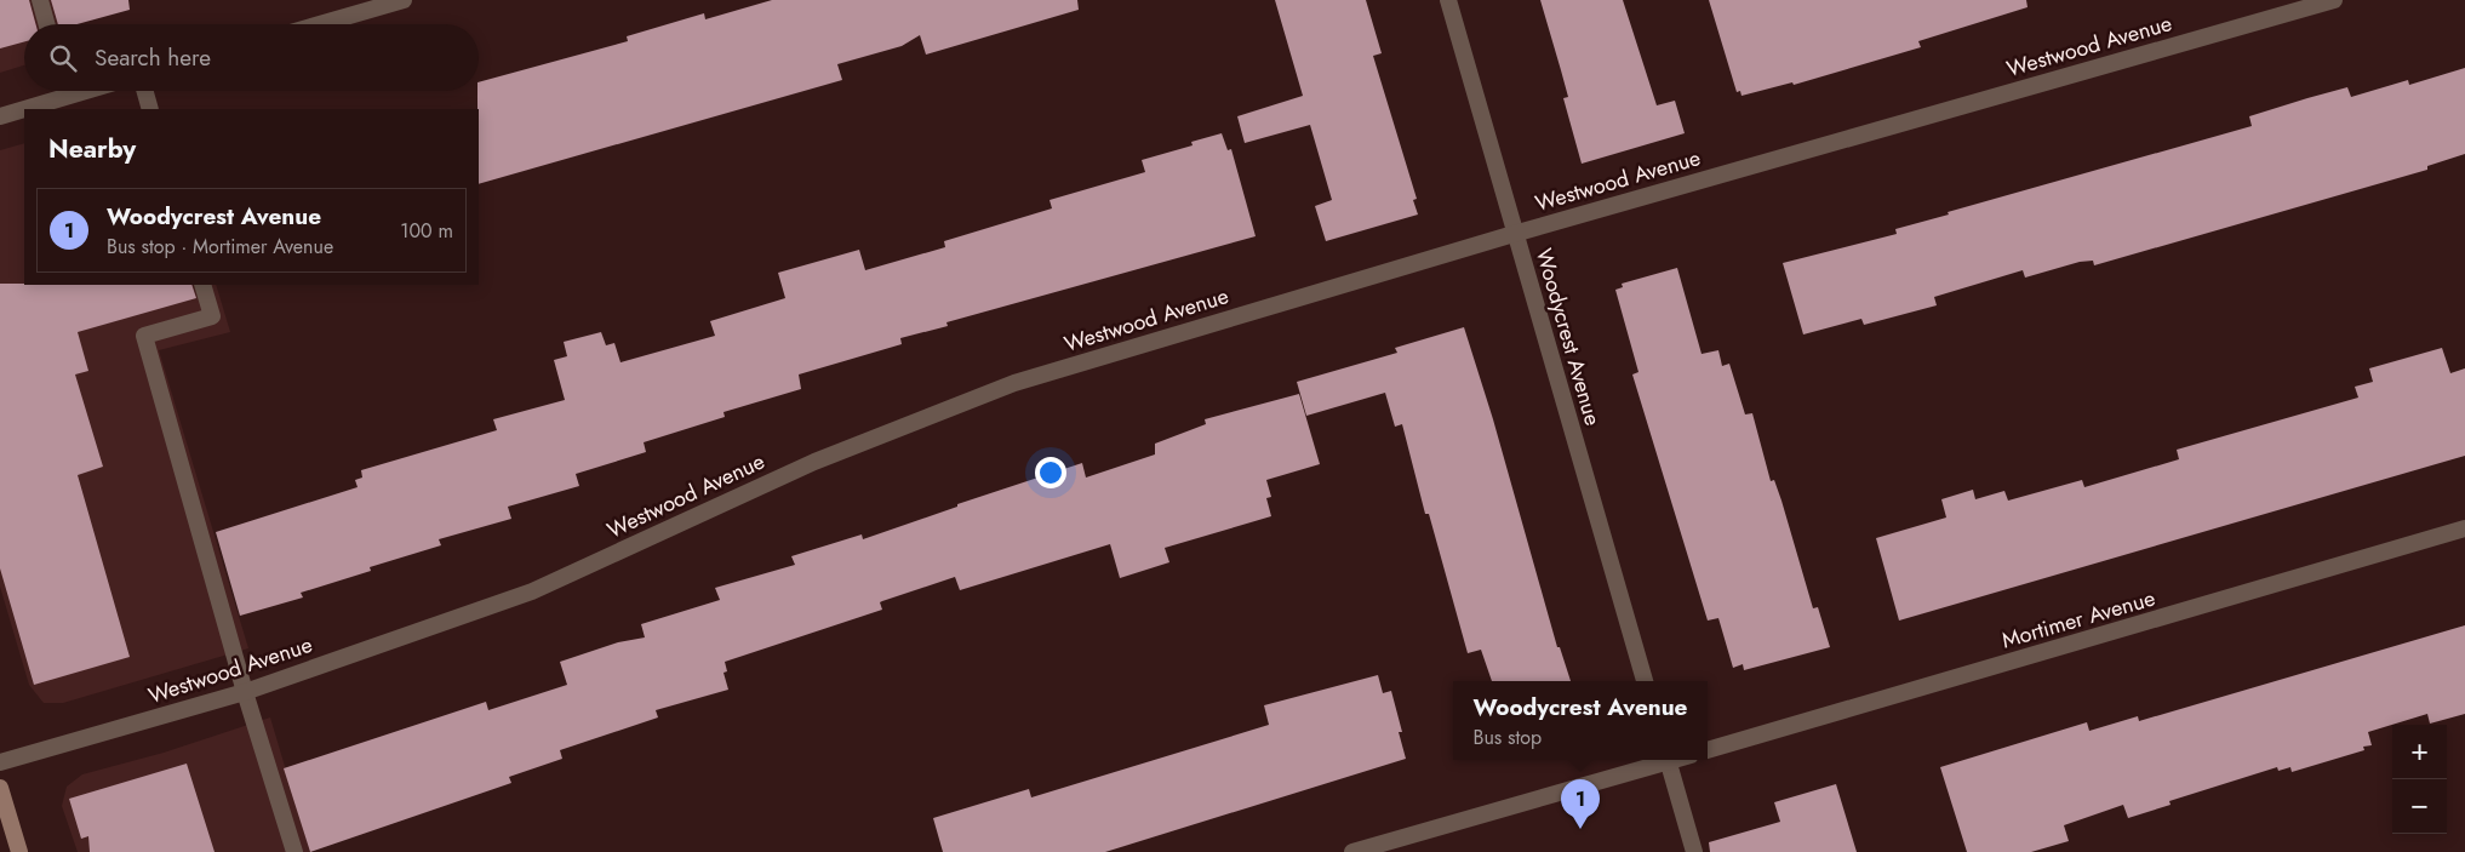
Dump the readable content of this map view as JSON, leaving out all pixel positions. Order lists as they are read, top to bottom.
{
  "streets": {
    "street": ["Westwood Avenue", "Woodycrest Avenue", "Mortimer Avenue"]
  },
  "crossings": [
    ["Westwood Avenue", "Woodycrest Avenue"]
  ],
  "page": {
    "search": "Search here",
    "heading": "Nearby",
    "list": [
      {
        "mark": "1",
        "name": "Woodycrest Avenue",
        "note": "Bus stop · Mortimer Avenue",
        "value": "100 m"
      }
    ],
    "popup": ["Woodycrest Avenue", "Bus stop"],
    "map_buttons": ["+", "−"],
    "pins": "1"
  }
}
